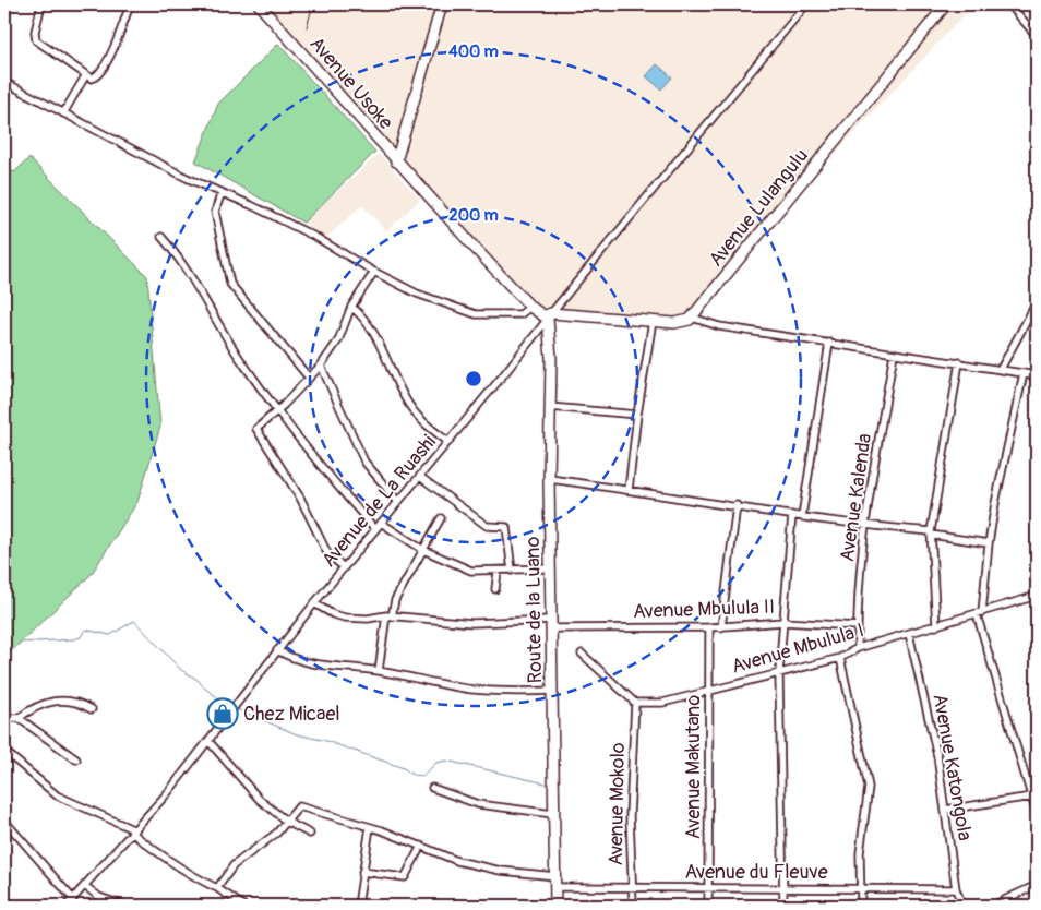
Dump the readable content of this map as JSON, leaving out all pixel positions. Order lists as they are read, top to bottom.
{
  "streets": {
    "street": [
      "Avenue Usoke",
      "Avenue Lulangulu",
      "Avenue Kalenda",
      "Avenue de La Ruashi",
      "Avenue Mbulula II",
      "Route de la Luano",
      "Avenue Mbulula I",
      "Avenue Makutano",
      "Avenue Katongola",
      "Avenue Mokolo",
      "Avenue du Fleuve"
    ]
  },
  "crossings": [
    ["Avenue Usoke", "Avenue de La Ruashi"],
    ["Avenue Usoke", "Route de la Luano"],
    ["Avenue Kalenda", "Avenue Mbulula II"],
    ["Avenue Kalenda", "Avenue Mbulula I"],
    ["Avenue de La Ruashi", "Avenue Mbulula II"],
    ["Avenue de La Ruashi", "Route de la Luano"],
    ["Avenue Mbulula II", "Route de la Luano"],
    ["Avenue Mbulula II", "Avenue Makutano"],
    ["Route de la Luano", "Avenue du Fleuve"],
    ["Avenue Mbulula I", "Avenue Makutano"],
    ["Avenue Mbulula I", "Avenue Katongola"],
    ["Avenue Mbulula I", "Avenue Mokolo"],
    ["Avenue Makutano", "Avenue du Fleuve"],
    ["Avenue Katongola", "Avenue du Fleuve"],
    ["Avenue Mokolo", "Avenue du Fleuve"]
  ],
  "places": {
    "shop": ["Chez Micael"]
  },
  "rings": ["400 m", "200 m"]
}
